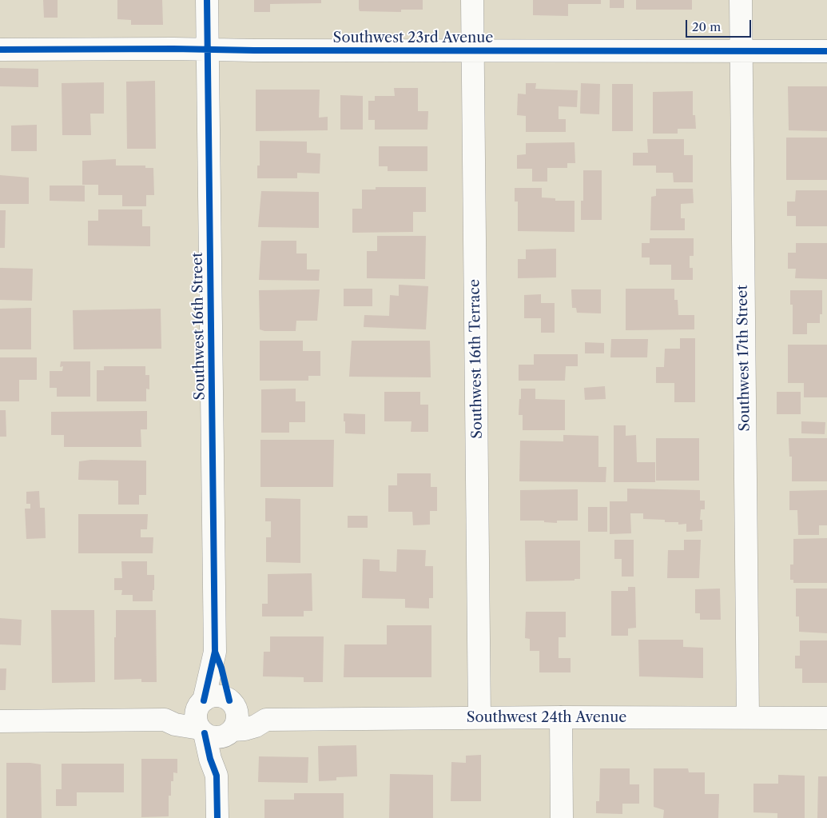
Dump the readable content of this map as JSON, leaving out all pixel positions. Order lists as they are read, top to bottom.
{
  "streets": {
    "street": [
      "Southwest 23rd Avenue",
      "Southwest 16th Street",
      "Southwest 17th Street",
      "Southwest 16th Terrace",
      "Southwest 24th Avenue"
    ]
  },
  "crossings": [
    ["Southwest 23rd Avenue", "Southwest 16th Street"],
    ["Southwest 23rd Avenue", "Southwest 17th Street"],
    ["Southwest 23rd Avenue", "Southwest 16th Terrace"],
    ["Southwest 16th Street", "Southwest 24th Avenue"],
    ["Southwest 17th Street", "Southwest 24th Avenue"],
    ["Southwest 16th Terrace", "Southwest 24th Avenue"]
  ],
  "scale_bar": "20 m"
}
